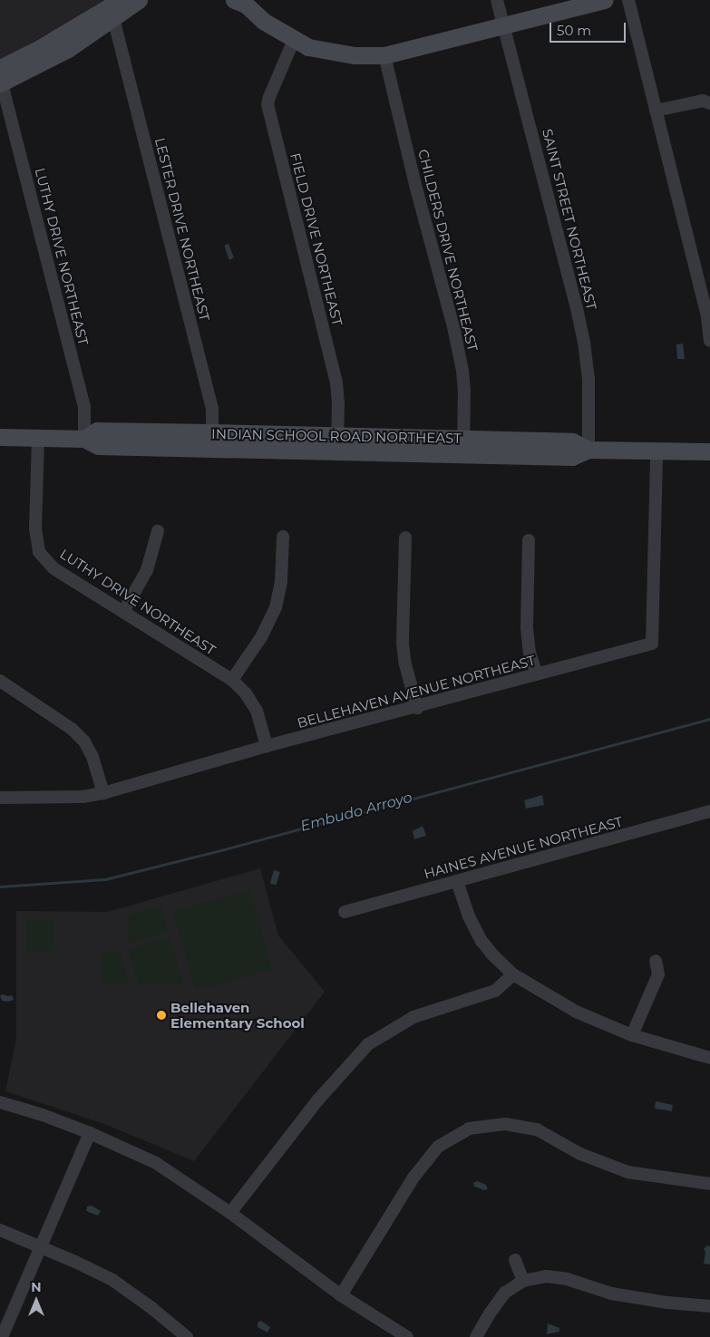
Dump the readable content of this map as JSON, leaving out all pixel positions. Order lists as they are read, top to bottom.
{
  "streets": {
    "street": [
      "SAINT STREET NORTHEAST",
      "LESTER DRIVE NORTHEAST",
      "FIELD DRIVE NORTHEAST",
      "CHILDERS DRIVE NORTHEAST",
      "LUTHY DRIVE NORTHEAST",
      "INDIAN SCHOOL ROAD NORTHEAST",
      "BELLEHAVEN AVENUE NORTHEAST",
      "HAINES AVENUE NORTHEAST"
    ]
  },
  "crossings": [
    ["SAINT STREET NORTHEAST", "INDIAN SCHOOL ROAD NORTHEAST"],
    ["LESTER DRIVE NORTHEAST", "INDIAN SCHOOL ROAD NORTHEAST"],
    ["FIELD DRIVE NORTHEAST", "INDIAN SCHOOL ROAD NORTHEAST"],
    ["CHILDERS DRIVE NORTHEAST", "INDIAN SCHOOL ROAD NORTHEAST"],
    ["LUTHY DRIVE NORTHEAST", "INDIAN SCHOOL ROAD NORTHEAST"],
    ["LUTHY DRIVE NORTHEAST", "BELLEHAVEN AVENUE NORTHEAST"],
    ["INDIAN SCHOOL ROAD NORTHEAST", "BELLEHAVEN AVENUE NORTHEAST"]
  ],
  "water": ["Embudo Arroyo"],
  "places": ["Bellehaven Elementary School"],
  "scale_bar": "50 m",
  "north": "top"
}
